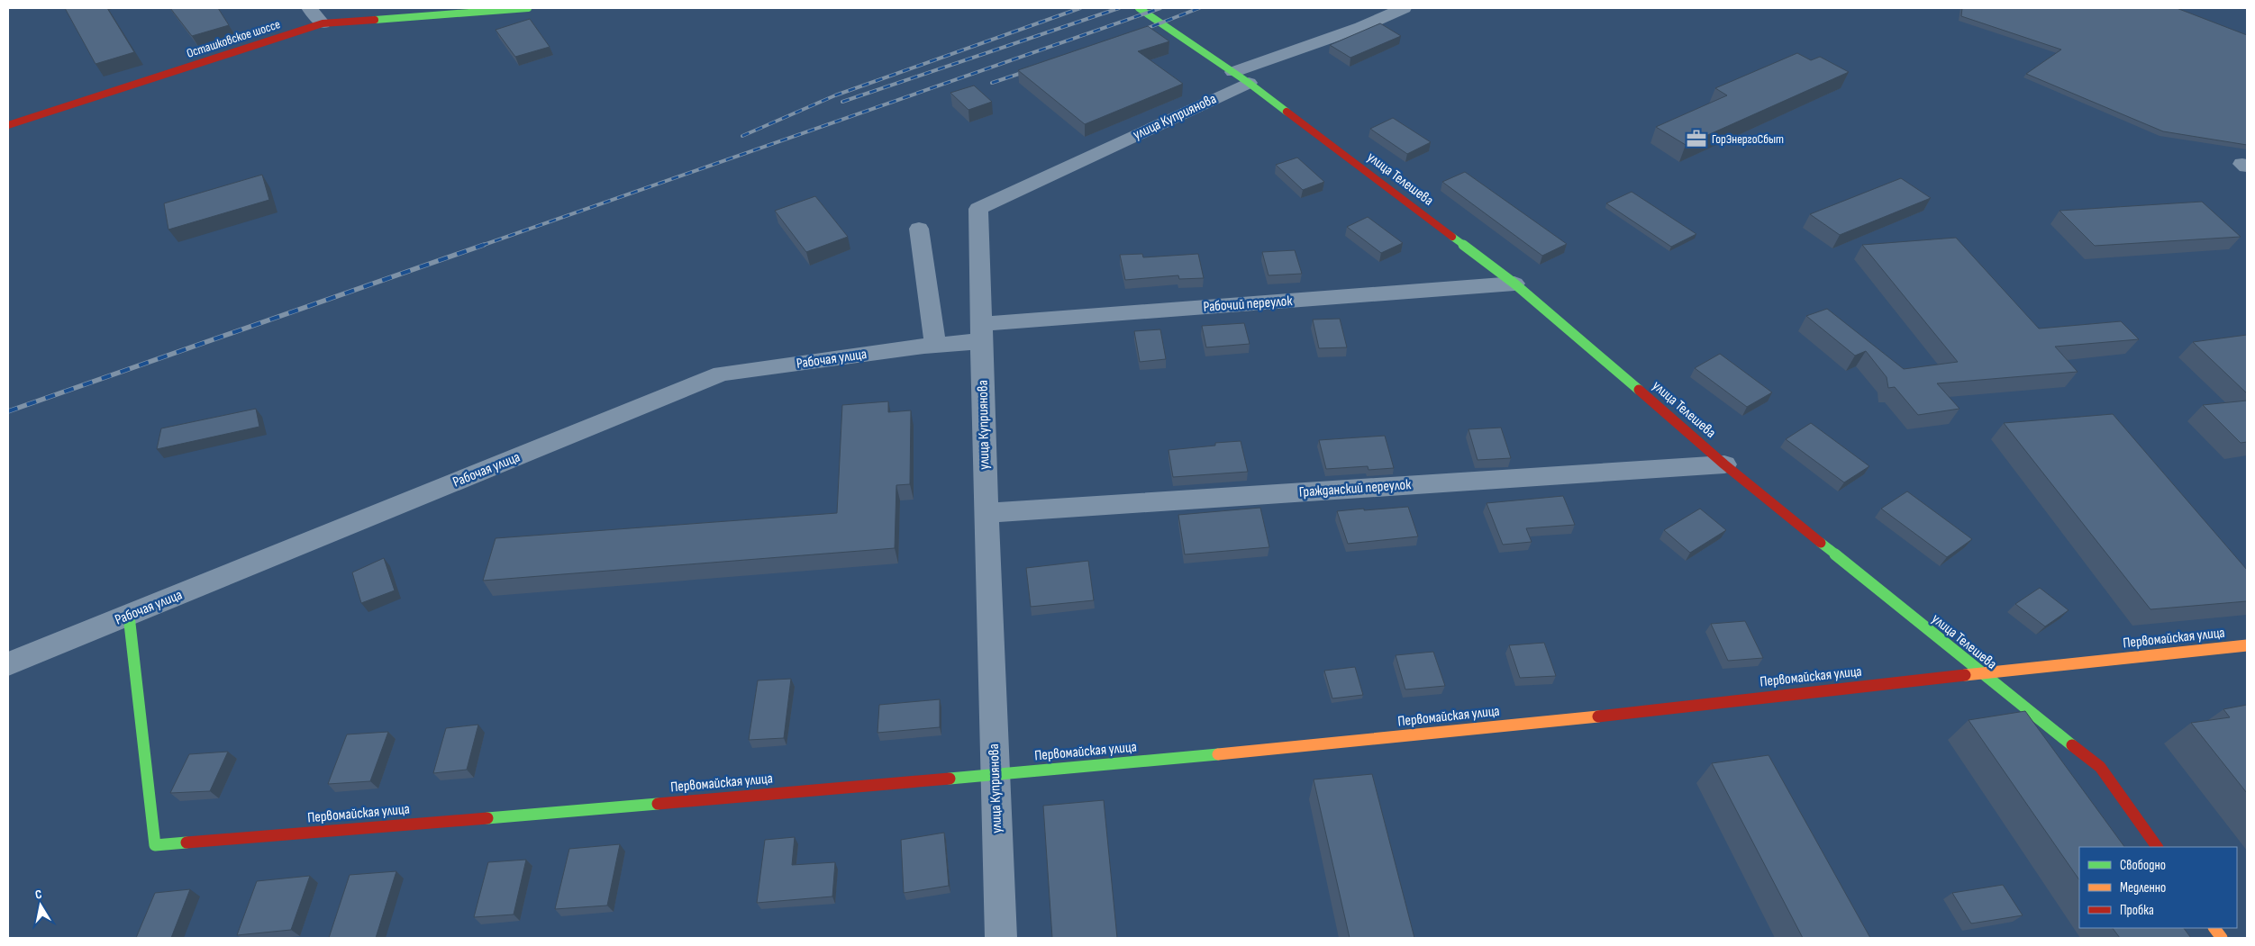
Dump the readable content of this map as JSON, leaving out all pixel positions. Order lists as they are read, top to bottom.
{
  "streets": {
    "street": [
      "Осташковское шоссе",
      "улица Куприянова",
      "улица Телешева",
      "Рабочий переулок",
      "Рабочая улица",
      "Гражданский переулок",
      "Первомайская улица"
    ]
  },
  "crossings": [
    ["улица Куприянова", "улица Телешева"],
    ["улица Куприянова", "Рабочий переулок"],
    ["улица Куприянова", "Рабочая улица"],
    ["улица Куприянова", "Гражданский переулок"],
    ["улица Куприянова", "Первомайская улица"],
    ["улица Телешева", "Рабочий переулок"],
    ["улица Телешева", "Гражданский переулок"],
    ["улица Телешева", "Первомайская улица"],
    ["Рабочий переулок", "Рабочая улица"],
    ["Рабочая улица", "Первомайская улица"]
  ],
  "places": {
    "office": ["ГорЭнергоСбыт"]
  },
  "legend": ["Свободно", "Медленно", "Пробка"],
  "north": "top"
}
